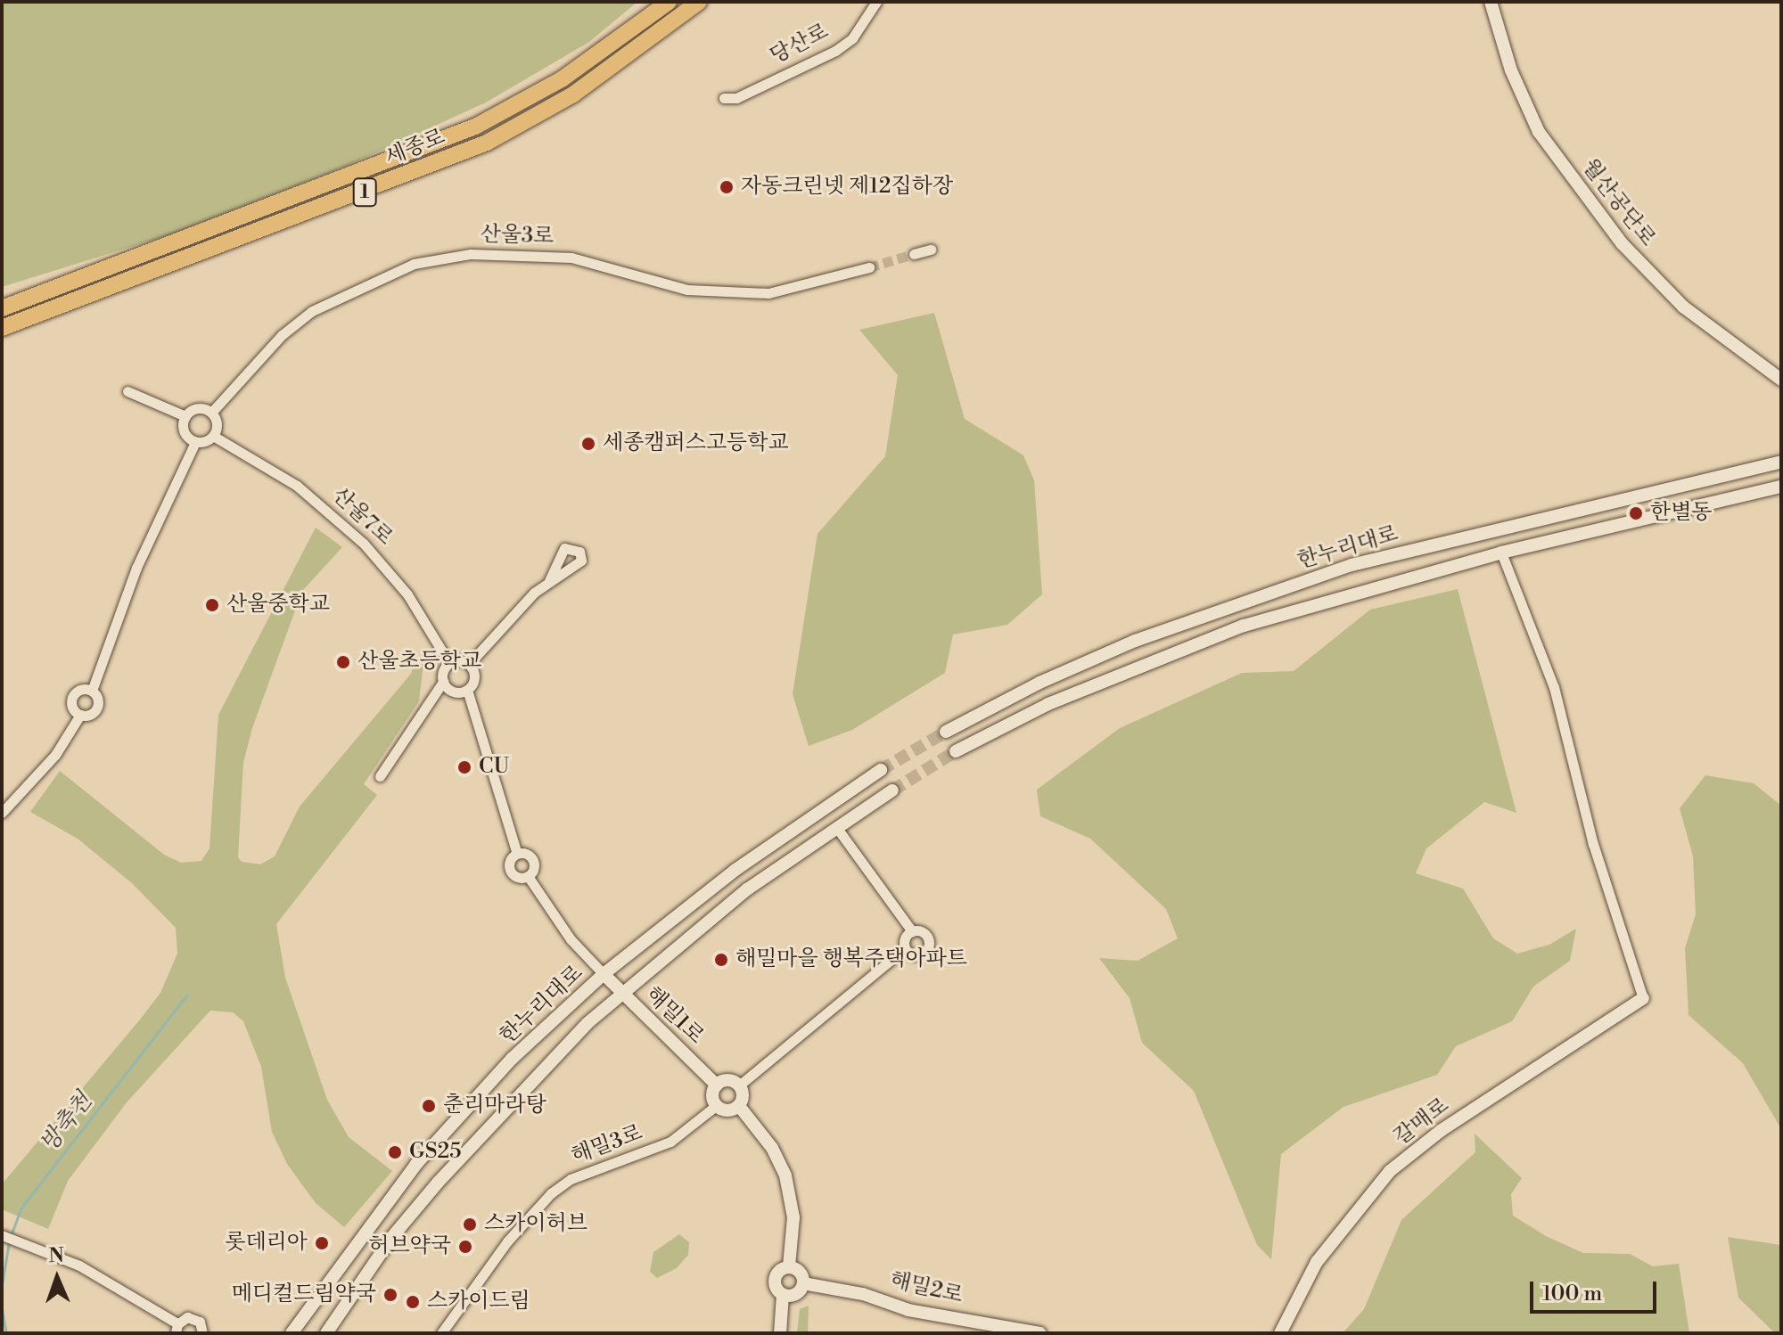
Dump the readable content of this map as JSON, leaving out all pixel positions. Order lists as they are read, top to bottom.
{
  "streets": {
    "highway": ["세종로", "1"],
    "street": [
      "당산로",
      "월산공단로",
      "산울3로",
      "산울7로",
      "한누리대로",
      "해밀1로",
      "갈매로",
      "해밀3로",
      "해밀2로"
    ]
  },
  "crossings": [
    ["산울3로", "산울7로"],
    ["한누리대로", "해밀1로"],
    ["해밀1로", "해밀3로"]
  ],
  "water": ["방축천"],
  "places": [
    "자동크린넷 제12집하장",
    "세종캠퍼스고등학교",
    "한별동",
    "산울중학교",
    "산울초등학교",
    "CU",
    "해밀마을 행복주택아파트",
    "춘리마라탕",
    "GS25",
    "스카이허브",
    "롯데리아",
    "허브약국",
    "메디컬드림약국",
    "스카이드림"
  ],
  "scale_bar": "100 m",
  "north": "top"
}
